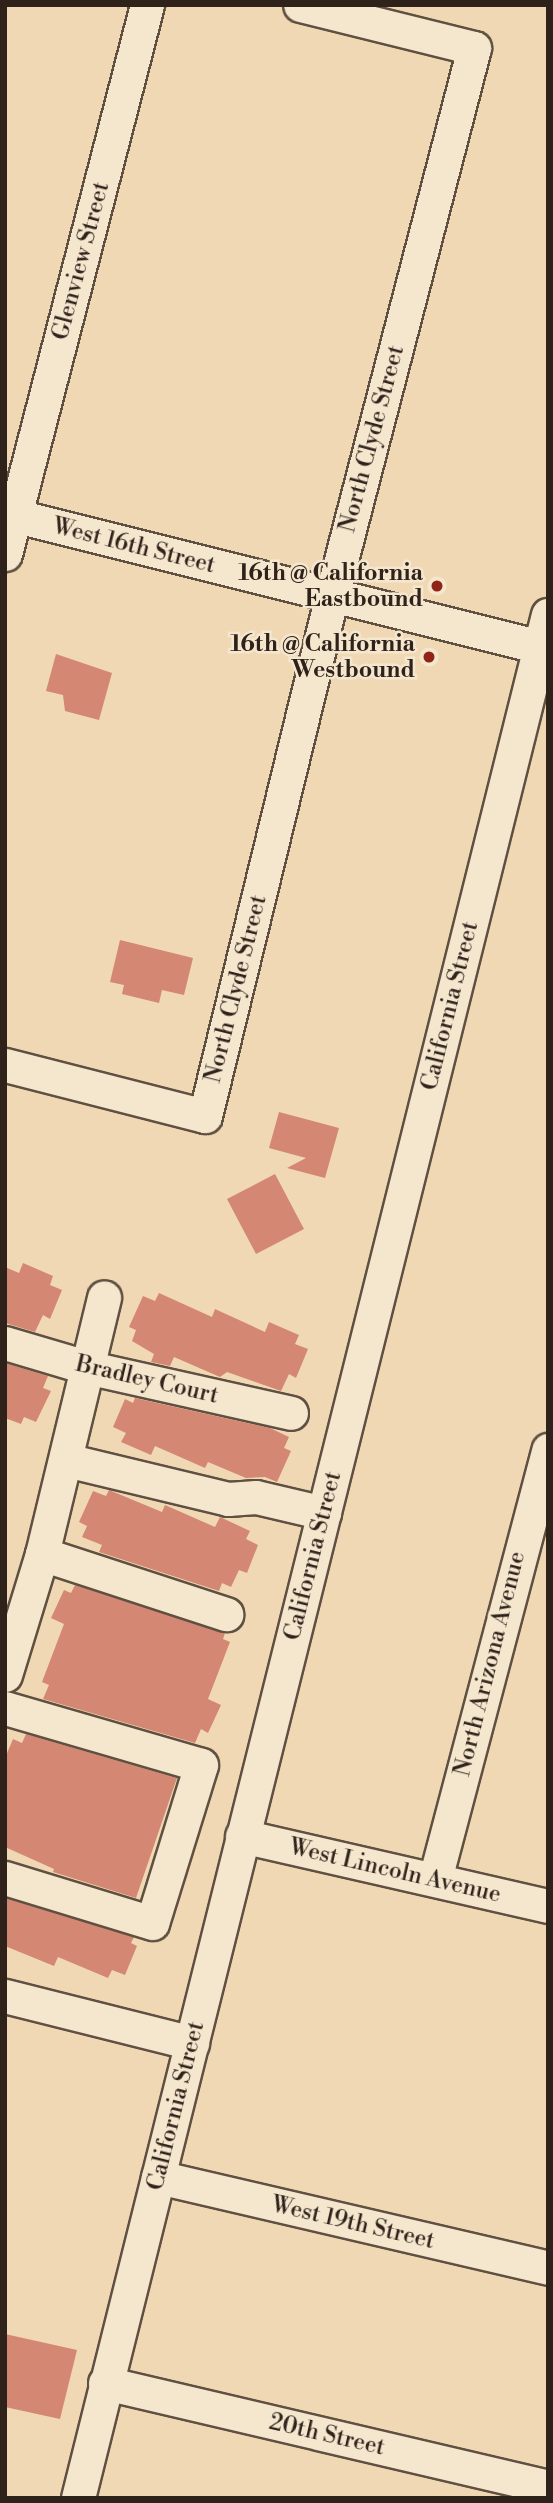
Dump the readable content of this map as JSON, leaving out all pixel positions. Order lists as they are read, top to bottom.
{
  "streets": {
    "street": [
      "Glenview Street",
      "North Clyde Street",
      "West 16th Street",
      "California Street",
      "Bradley Court",
      "North Arizona Avenue",
      "West Lincoln Avenue",
      "West 19th Street",
      "20th Street"
    ]
  },
  "crossings": [
    ["Glenview Street", "West 16th Street"],
    ["North Clyde Street", "West 16th Street"],
    ["West 16th Street", "California Street"],
    ["California Street", "West Lincoln Avenue"],
    ["California Street", "West 19th Street"],
    ["California Street", "20th Street"],
    ["North Arizona Avenue", "West Lincoln Avenue"]
  ],
  "places": ["16th @ California Eastbound", "16th @ California Westbound"]
}
